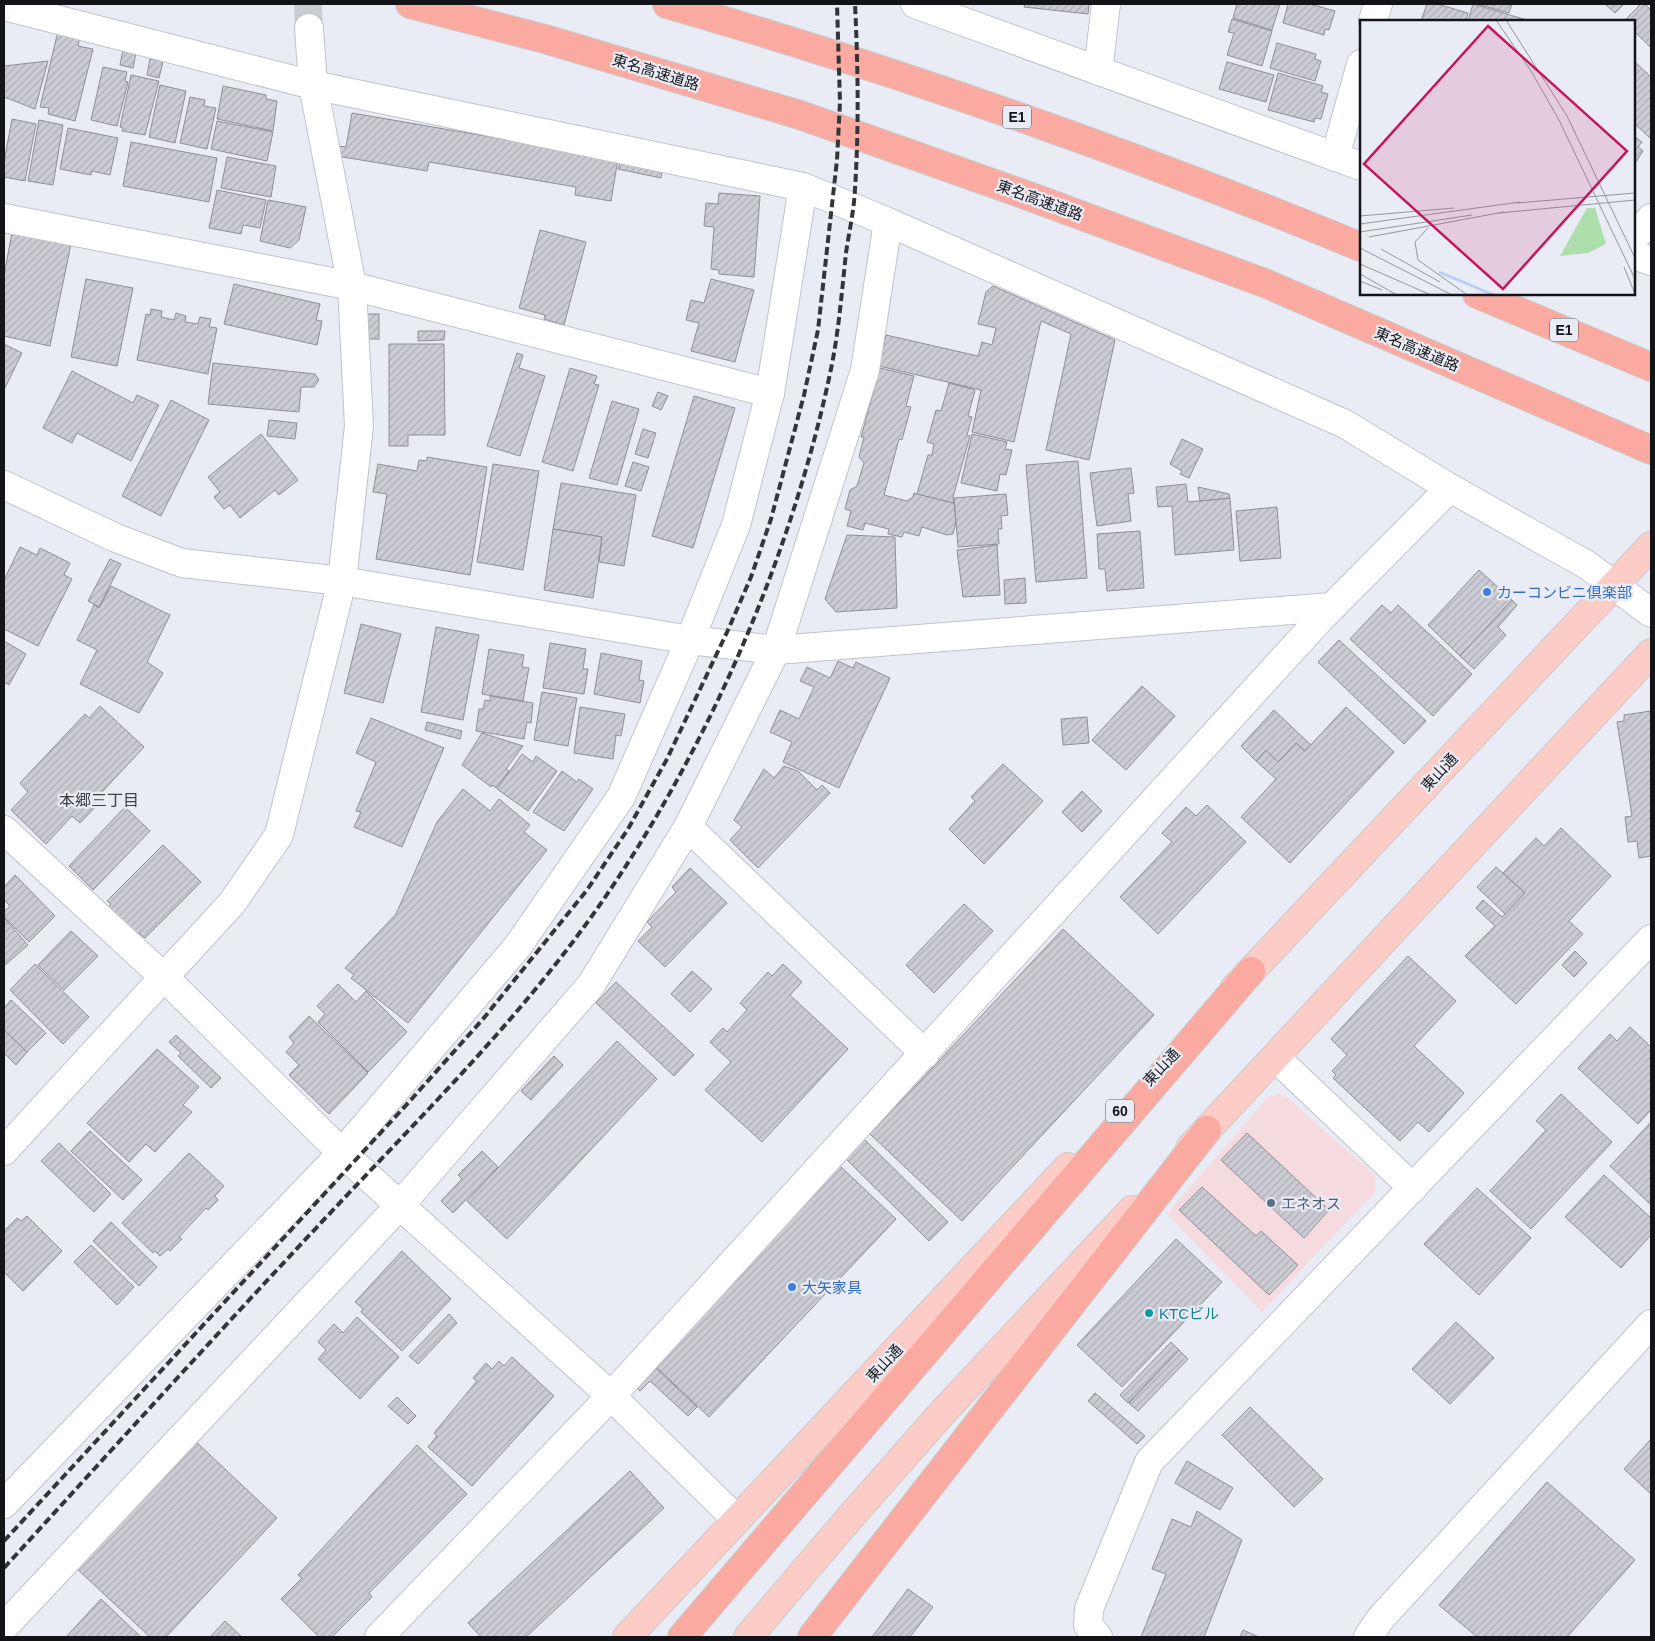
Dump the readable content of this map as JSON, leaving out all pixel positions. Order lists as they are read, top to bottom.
{
  "streets": {
    "highway": ["東名高速道路", "E1"],
    "main road": ["東山通", "60"]
  },
  "crossings": [
    ["東山通", "60"]
  ],
  "districts": ["本郷三丁目"],
  "places": [
    "カーコンビニ倶楽部",
    "エネオス",
    "大矢家具",
    "KTCビル"
  ]
}
